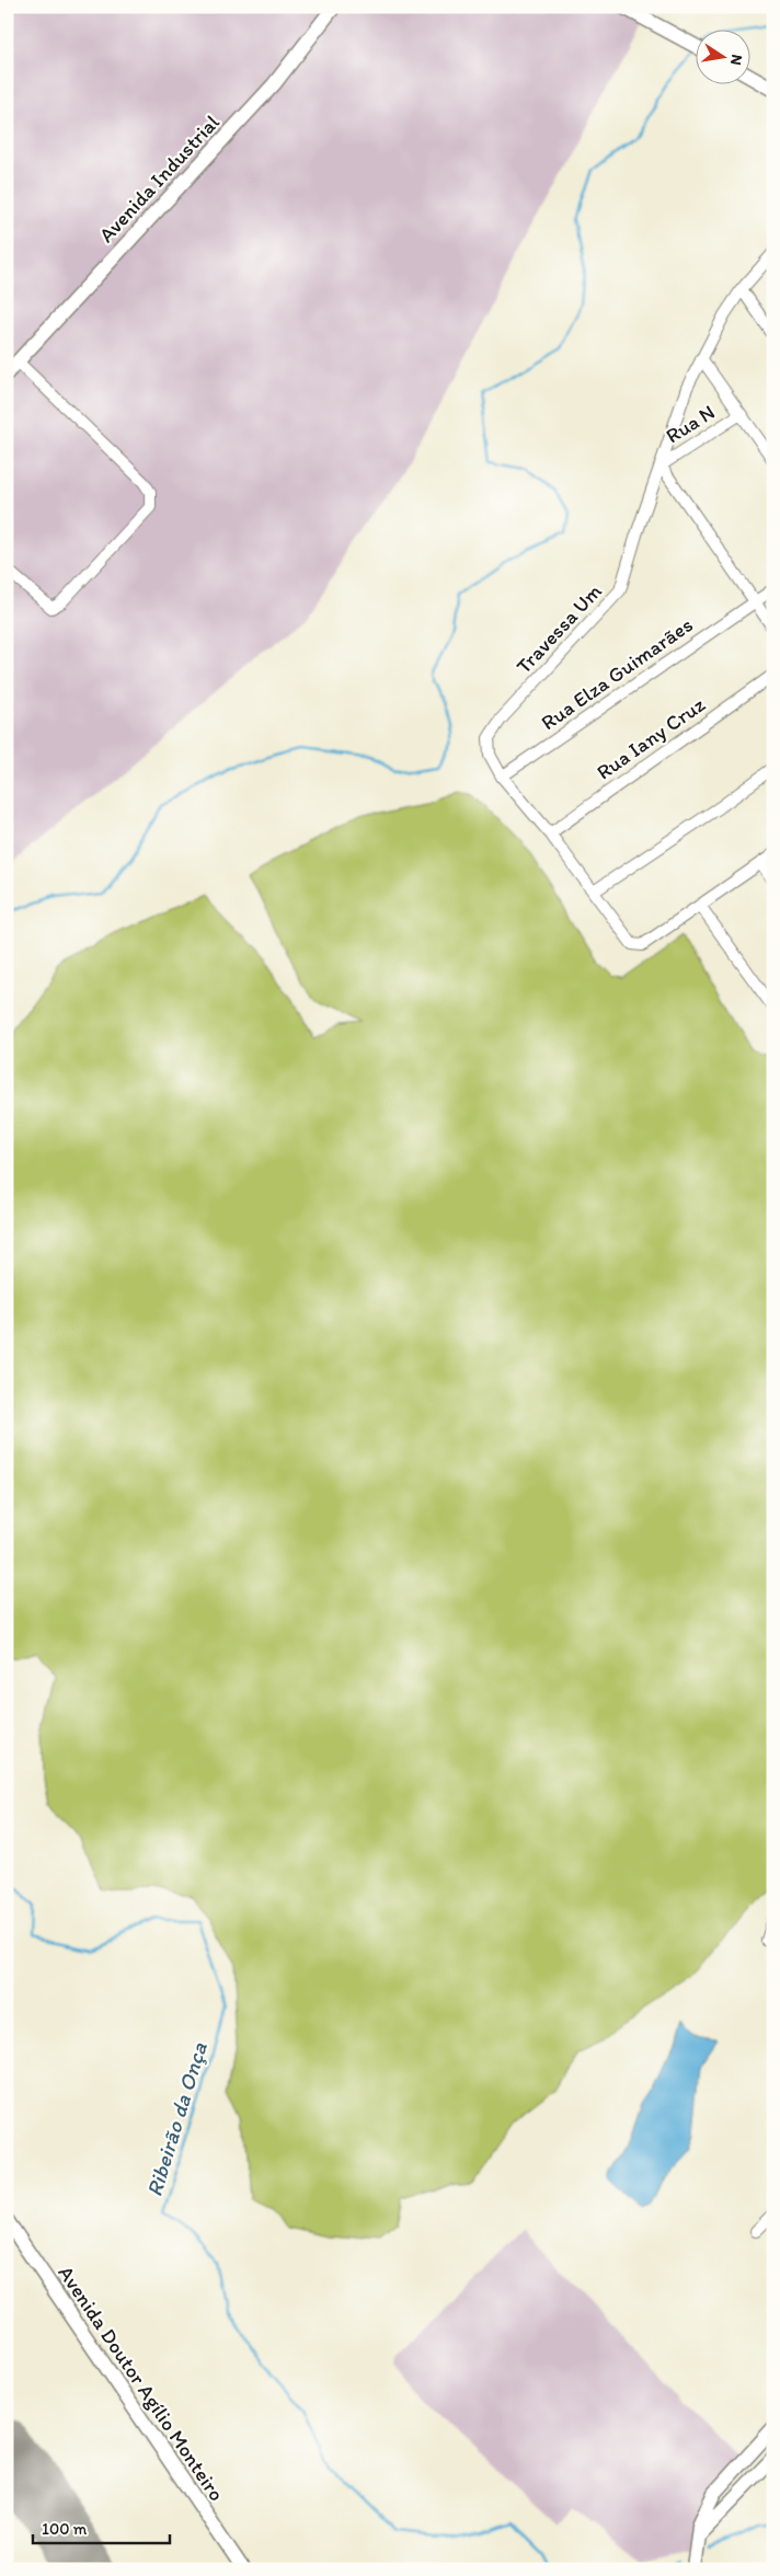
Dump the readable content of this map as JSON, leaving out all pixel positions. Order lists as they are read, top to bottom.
{
  "streets": {
    "street": [
      "Avenida Industrial",
      "Rua N",
      "Travessa Um",
      "Rua Elza Guimarães",
      "Rua Iany Cruz",
      "Avenida Doutor Agílio Monteiro"
    ]
  },
  "crossings": [
    ["Rua N", "Travessa Um"],
    ["Travessa Um", "Rua Elza Guimarães"],
    ["Travessa Um", "Rua Iany Cruz"]
  ],
  "water": ["Ribeirão da Onça"],
  "scale_bar": "100 m",
  "north": "right"
}
